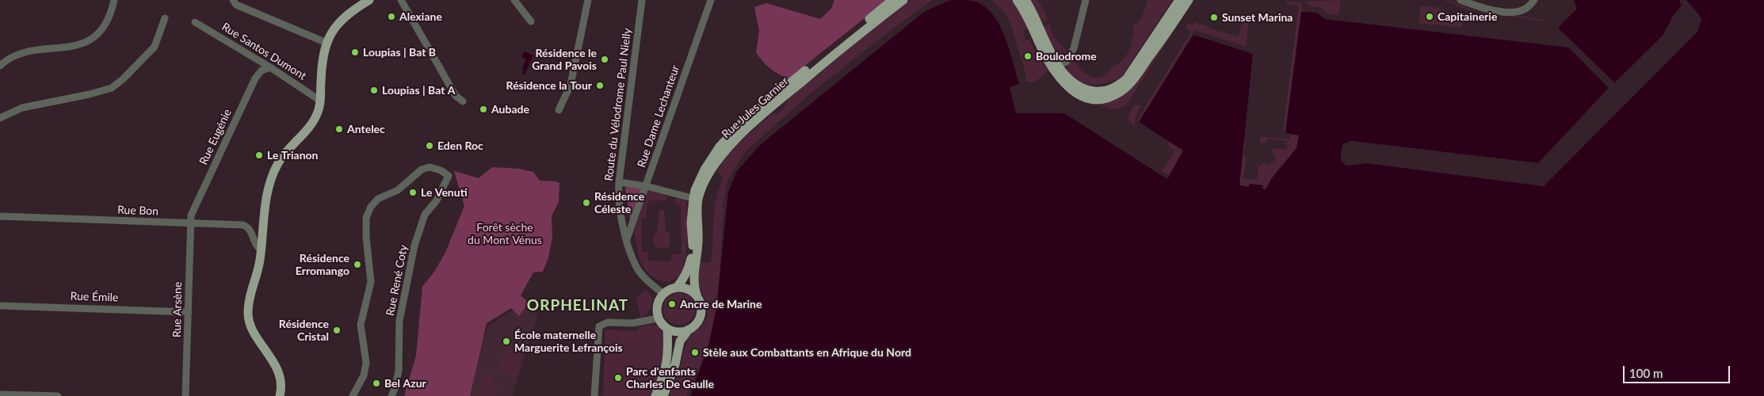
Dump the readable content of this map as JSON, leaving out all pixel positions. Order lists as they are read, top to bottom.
{
  "streets": {
    "main road": ["Rue Jules Garnier"],
    "street": [
      "Rue Santos Dumont",
      "Route du Vélodrome Paul Nielly",
      "Rue Dame Lechanteur",
      "Rue Eugénie",
      "Rue Bon",
      "Rue René Coty",
      "Rue Émile",
      "Rue Arsène"
    ]
  },
  "crossings": [
    ["Rue Santos Dumont", "Rue Eugénie"],
    ["Route du Vélodrome Paul Nielly", "Rue Jules Garnier"],
    ["Route du Vélodrome Paul Nielly", "Rue Dame Lechanteur"],
    ["Rue Eugénie", "Rue Bon"],
    ["Rue Eugénie", "Rue Arsène"],
    ["Rue Bon", "Rue Arsène"],
    ["Rue Émile", "Rue Arsène"]
  ],
  "districts": ["ORPHELINAT"],
  "parks": ["Forêt sèche du Mont Vénus"],
  "places": [
    "Alexiane",
    "Capitainerie",
    "Sunset Marina",
    "Loupias | Bat B",
    "Boulodrome",
    "Résidence le Grand Pavois",
    "Résidence la Tour",
    "Loupias | Bat A",
    "Aubade",
    "Antelec",
    "Eden Roc",
    "Le Trianon",
    "Le Venuti",
    "Résidence Céleste",
    "Résidence Erromango",
    "Ancre de Marine",
    "Résidence Cristal",
    "École maternelle Marguerite Lefrançois",
    "Stèle aux Combattants en Afrique du Nord",
    "Parc d'enfants Charles De Gaulle",
    "Bel Azur"
  ],
  "scale_bar": "100 m"
}
